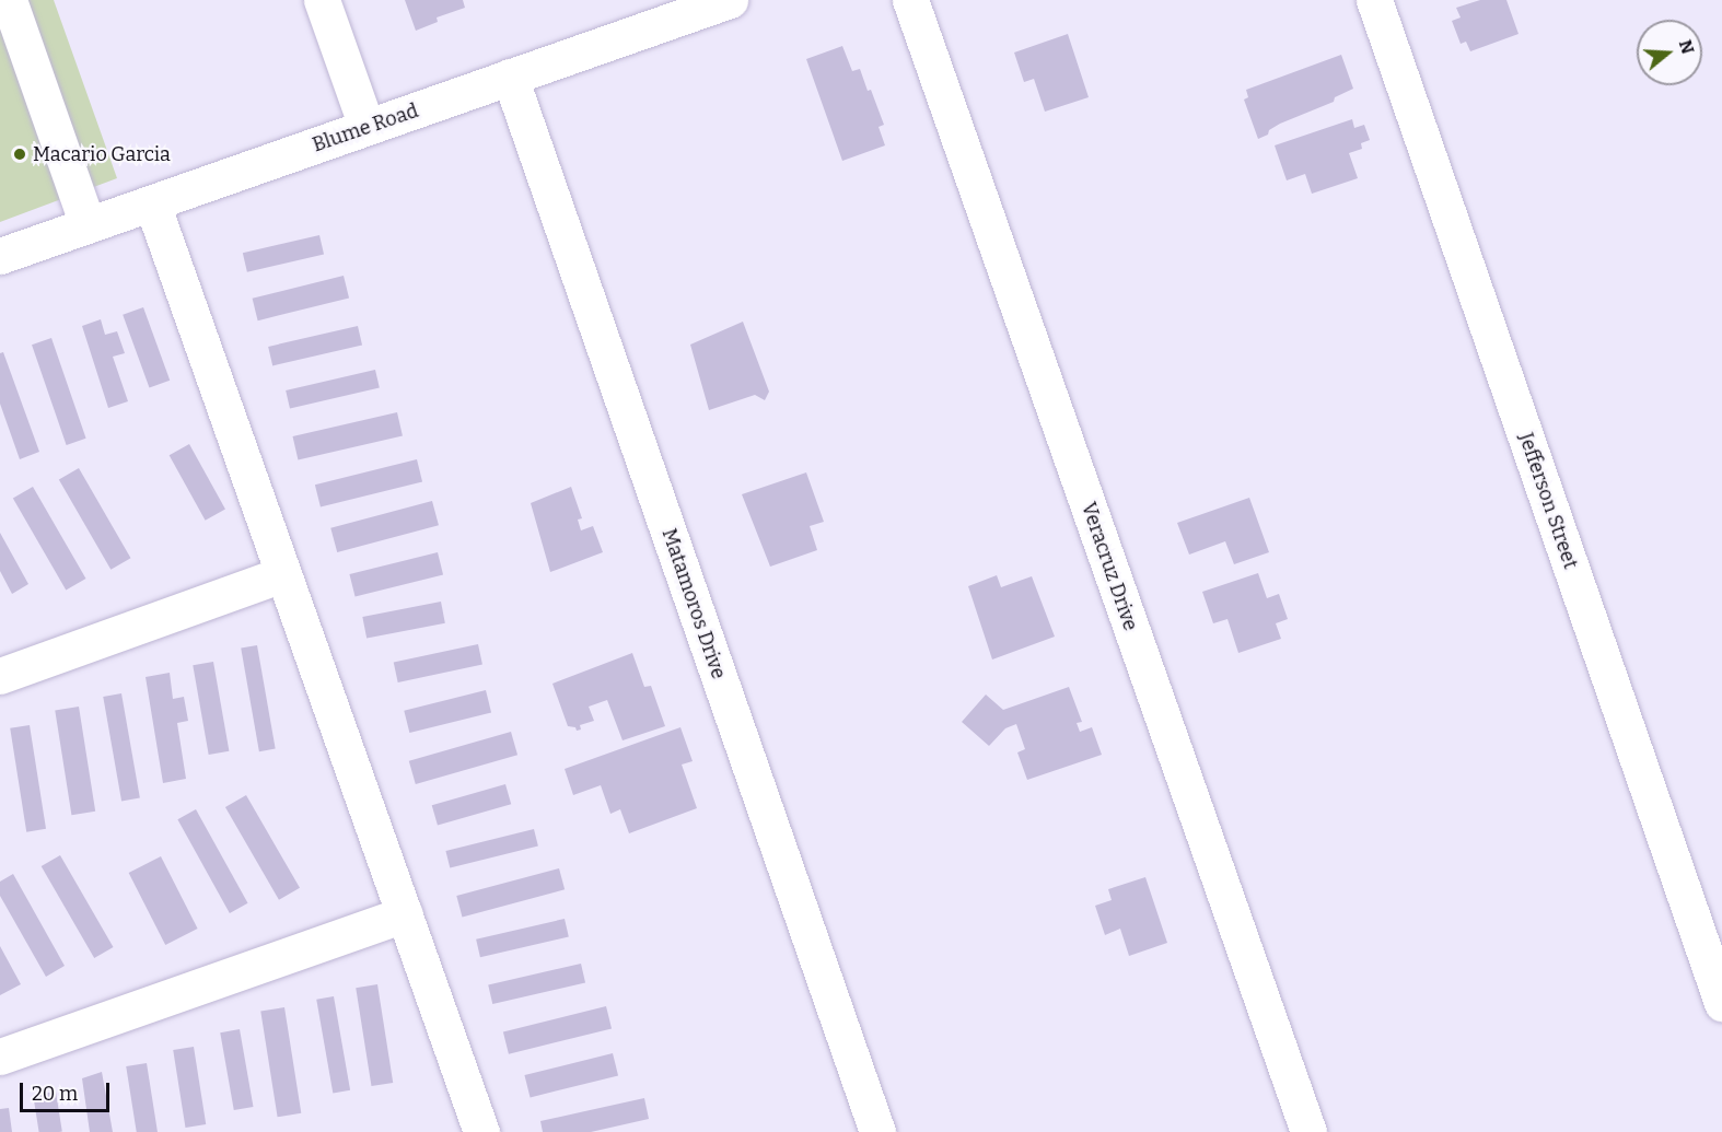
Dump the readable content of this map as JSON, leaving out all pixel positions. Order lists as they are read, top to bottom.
{
  "streets": {
    "street": [
      "Blume Road",
      "Jefferson Street",
      "Veracruz Drive",
      "Matamoros Drive"
    ]
  },
  "crossings": [
    ["Blume Road", "Matamoros Drive"]
  ],
  "places": ["Macario Garcia"],
  "scale_bar": "20 m",
  "north": "right"
}
